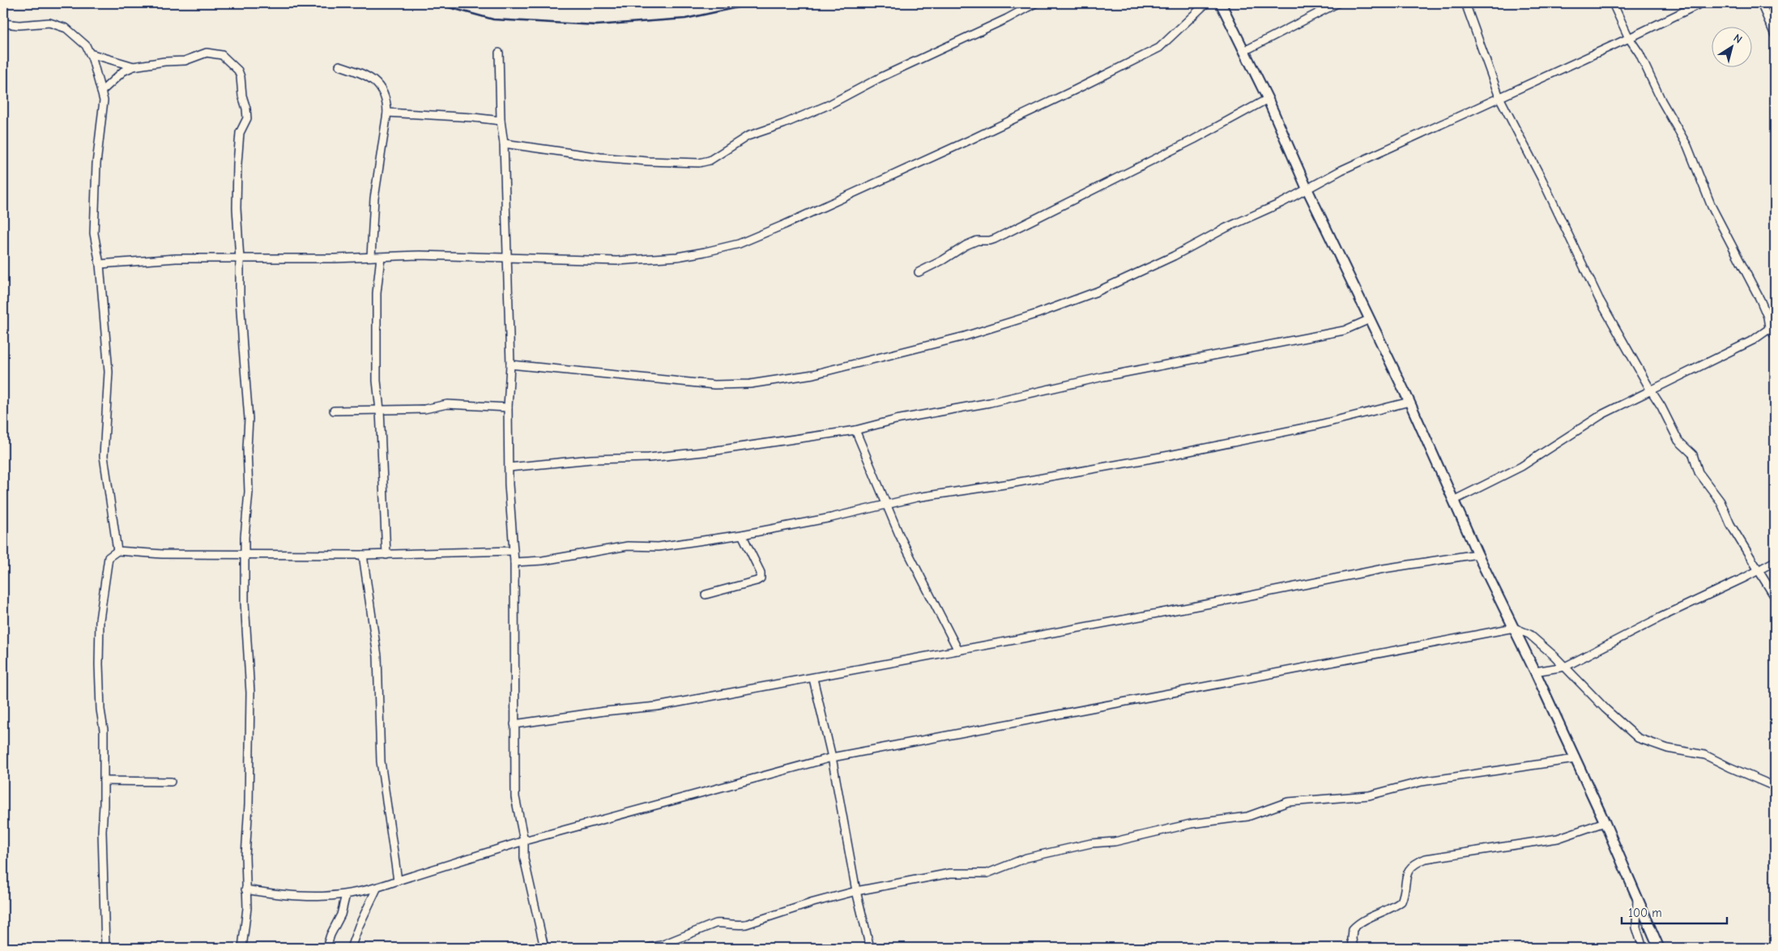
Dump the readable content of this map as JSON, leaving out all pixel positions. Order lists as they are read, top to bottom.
{
  "scale_bar": "100 m",
  "north": "top right"
}
